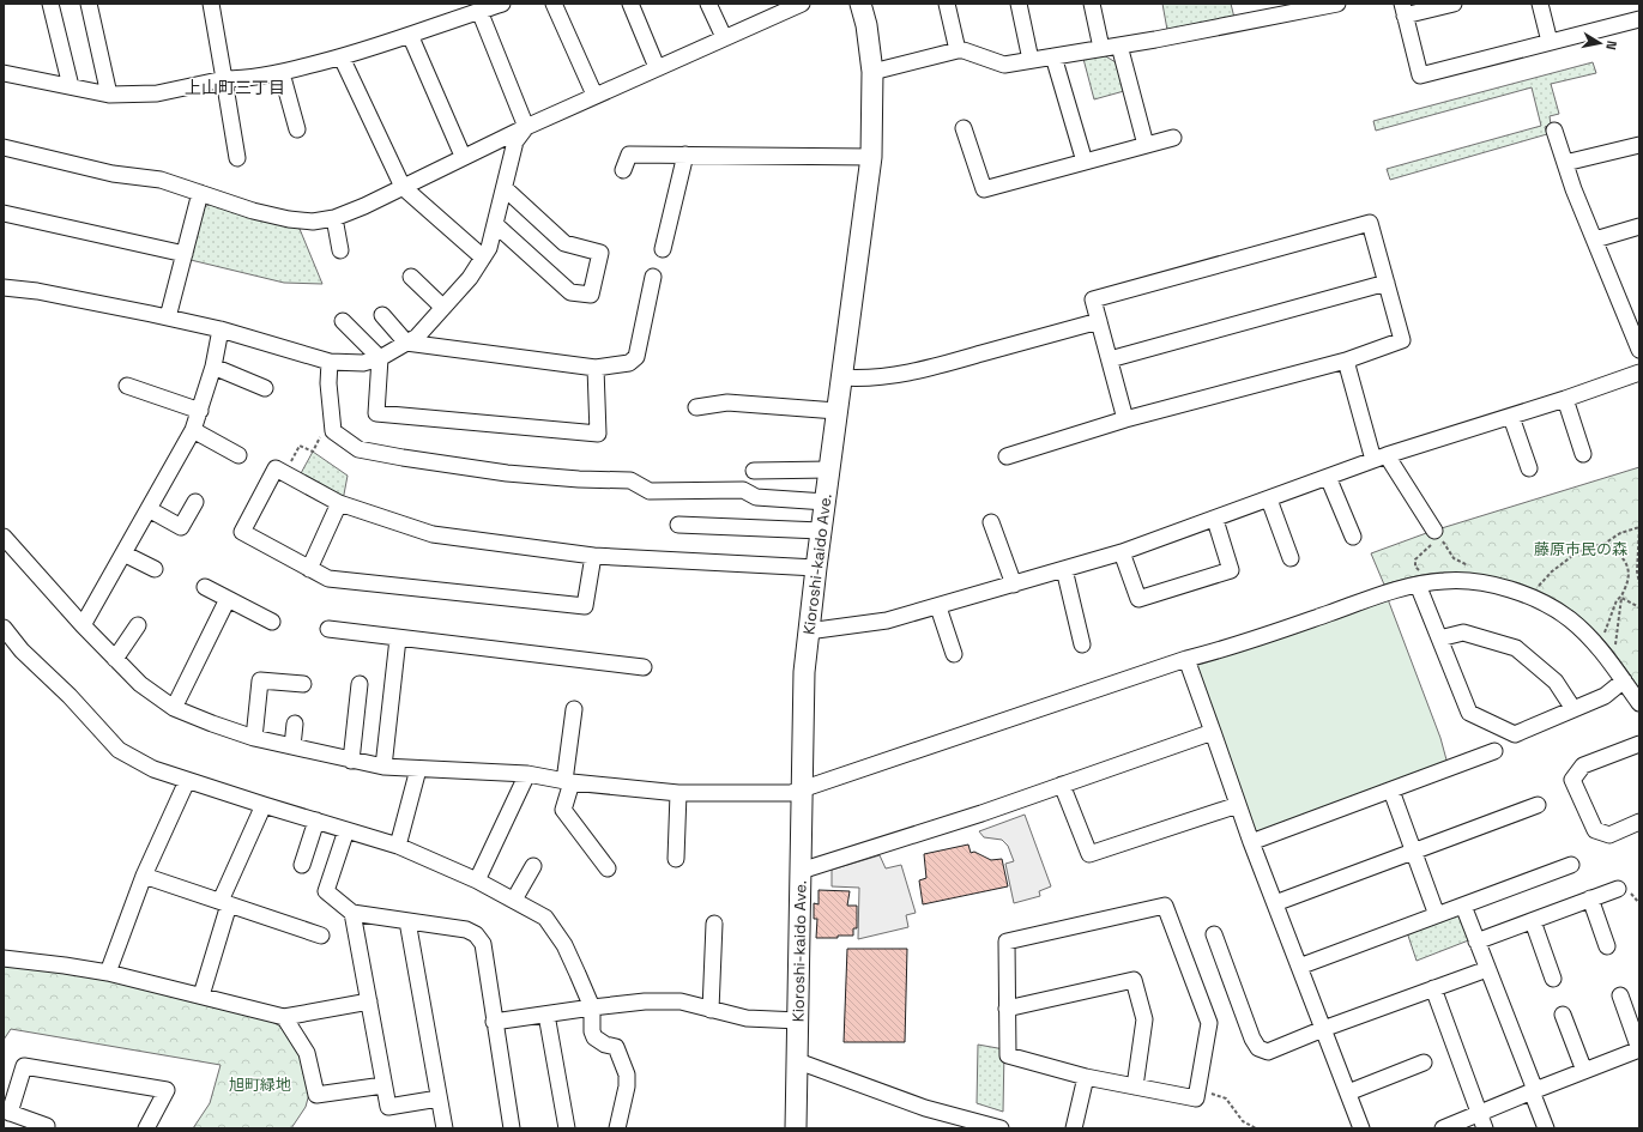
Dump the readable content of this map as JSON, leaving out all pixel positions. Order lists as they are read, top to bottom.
{
  "streets": {
    "main road": ["Kioroshi-kaido Ave."]
  },
  "districts": ["上山町三丁目"],
  "parks": ["藤原市民の森", "旭町緑地"],
  "north": "right"
}
